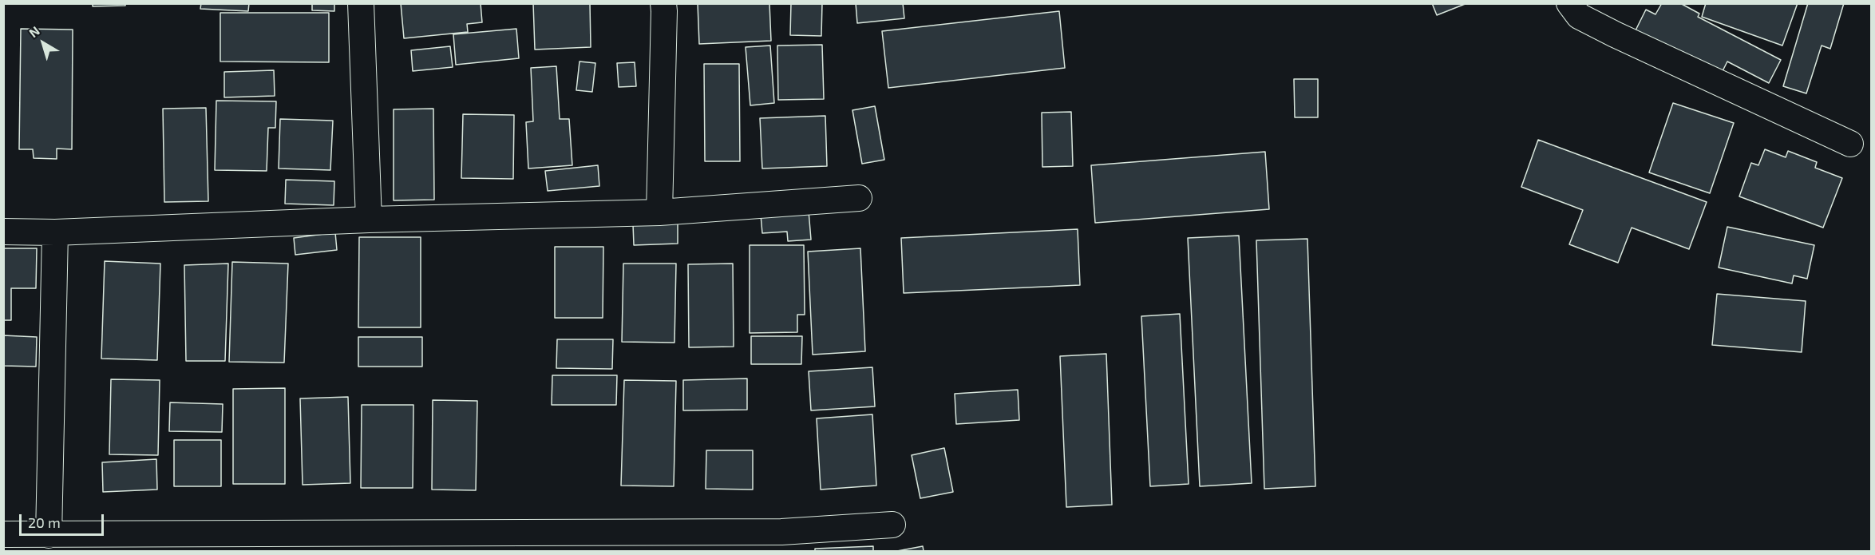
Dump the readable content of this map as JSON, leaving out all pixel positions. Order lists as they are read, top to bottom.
{
  "scale_bar": "20 m",
  "north": "top left"
}
